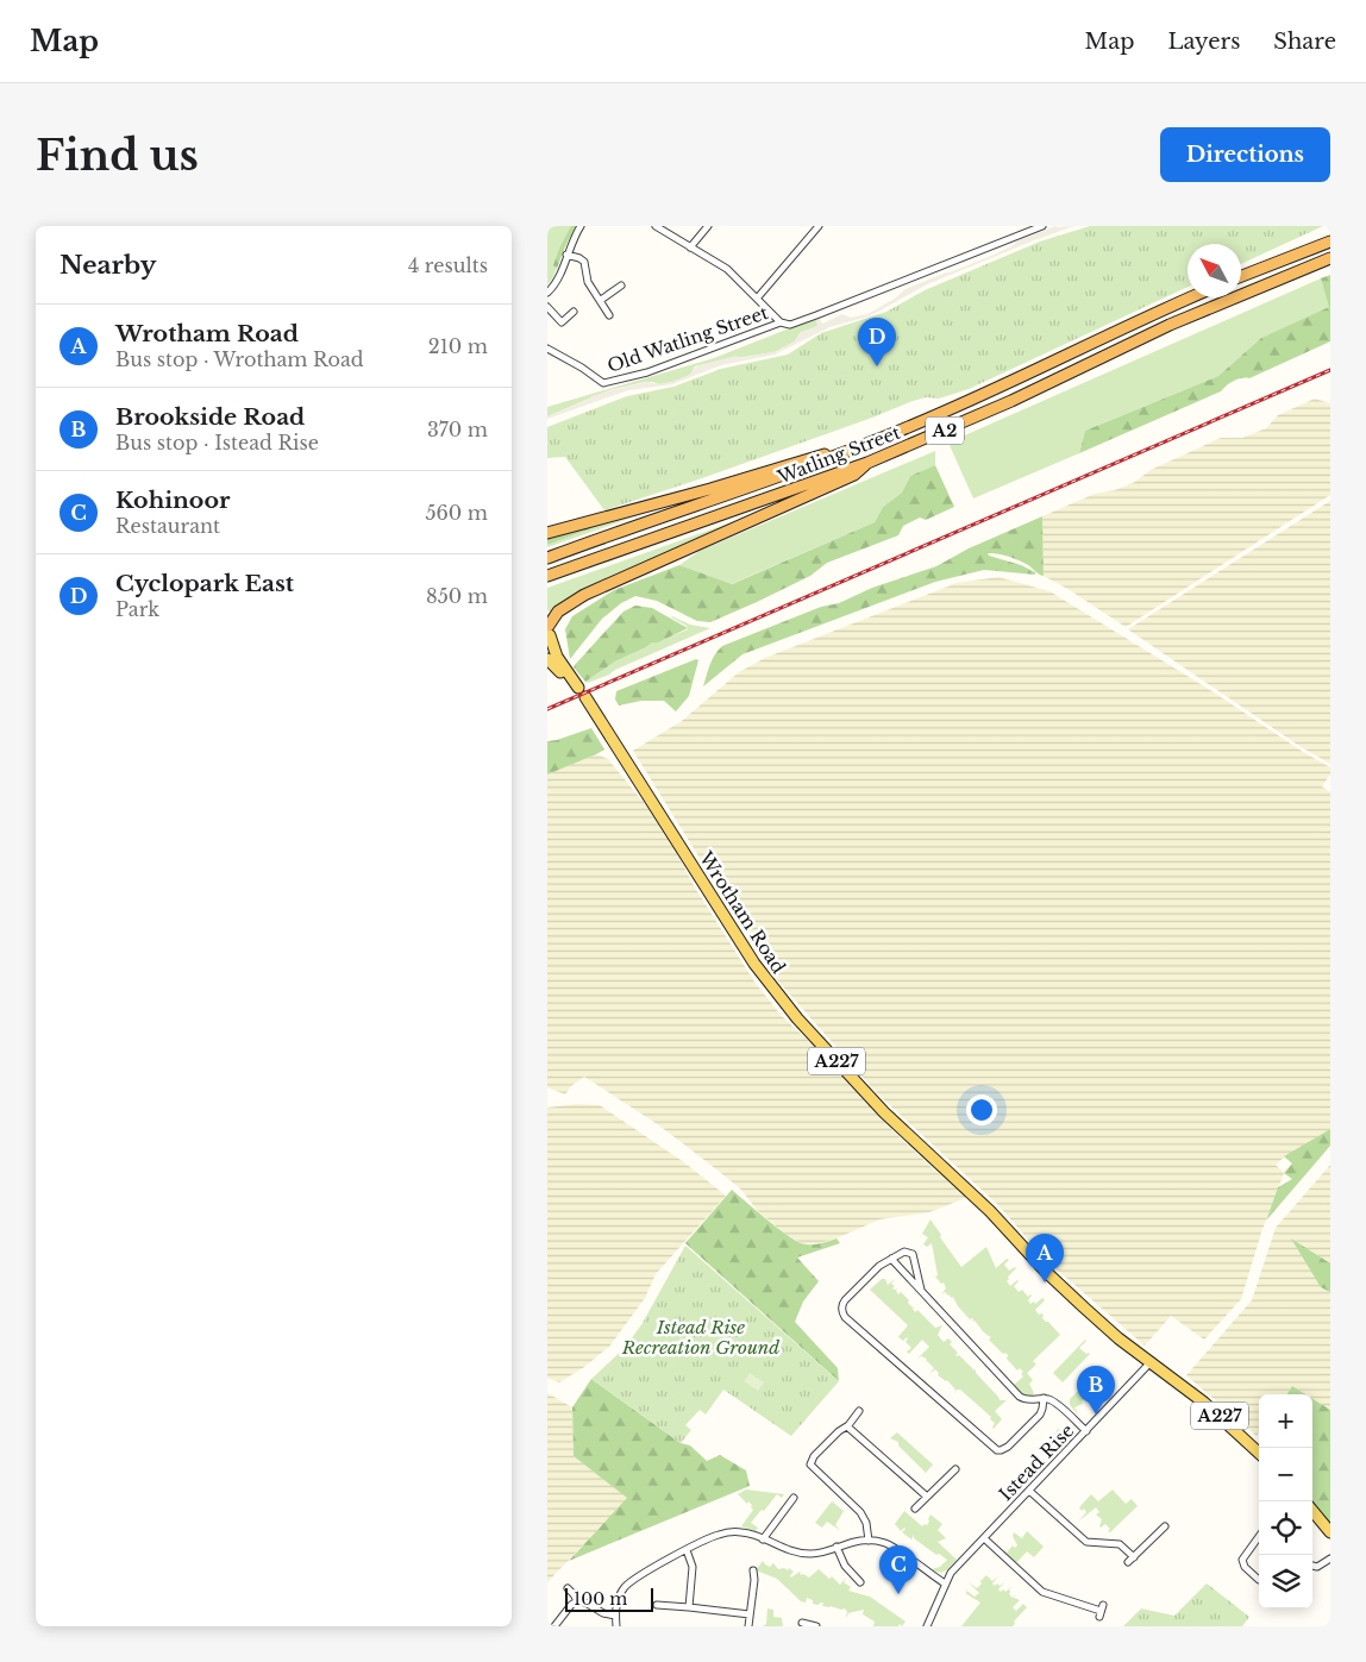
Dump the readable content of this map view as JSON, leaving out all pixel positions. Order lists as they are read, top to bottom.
{
  "streets": {
    "highway": ["A2", "Watling Street"],
    "main road": ["Wrotham Road", "A227"],
    "street": ["Old Watling Street", "Istead Rise"]
  },
  "crossings": [
    ["Wrotham Road", "Istead Rise"]
  ],
  "parks": ["Istead Rise Recreation Ground"],
  "scale_bar": "100 m",
  "north": "top left",
  "page": {
    "header": "Map",
    "nav": ["Map", "Layers", "Share"],
    "buttons": "Directions",
    "title": "Find us",
    "heading": ["Nearby", "4 results"],
    "list": [
      {
        "mark": "A",
        "name": "Wrotham Road",
        "note": "Bus stop · Wrotham Road",
        "value": "210 m"
      },
      {
        "mark": "B",
        "name": "Brookside Road",
        "note": "Bus stop · Istead Rise",
        "value": "370 m"
      },
      {
        "mark": "C",
        "name": "Kohinoor",
        "note": "Restaurant",
        "value": "560 m"
      },
      {
        "mark": "D",
        "name": "Cyclopark East",
        "note": "Park",
        "value": "850 m"
      }
    ],
    "pins": [
      "D",
      "A",
      "B",
      "C"
    ],
    "map_buttons": ["+", "−"],
    "scale": "100 m"
  }
}
